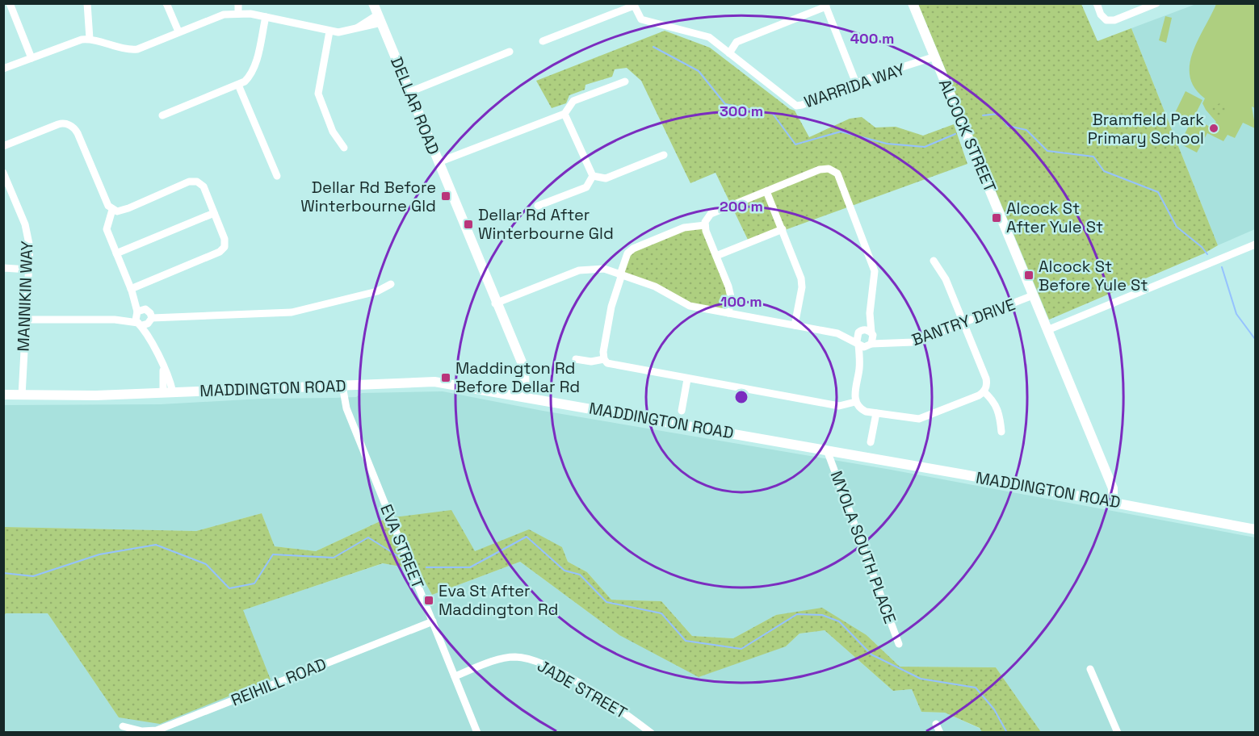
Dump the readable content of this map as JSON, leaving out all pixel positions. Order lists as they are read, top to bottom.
{
  "streets": {
    "main road": ["DELLAR ROAD", "ALCOCK STREET", "MADDINGTON ROAD"],
    "street": [
      "WARRIDA WAY",
      "MANNIKIN WAY",
      "BANTRY DRIVE",
      "EVA STREET",
      "MYOLA SOUTH PLACE",
      "REIHILL ROAD",
      "JADE STREET"
    ]
  },
  "crossings": [
    ["WARRIDA WAY", "ALCOCK STREET"],
    ["DELLAR ROAD", "MADDINGTON ROAD"],
    ["ALCOCK STREET", "BANTRY DRIVE"],
    ["ALCOCK STREET", "MADDINGTON ROAD"],
    ["MANNIKIN WAY", "MADDINGTON ROAD"],
    ["MADDINGTON ROAD", "EVA STREET"],
    ["MADDINGTON ROAD", "MYOLA SOUTH PLACE"],
    ["EVA STREET", "REIHILL ROAD"],
    ["EVA STREET", "JADE STREET"]
  ],
  "places": {
    "other": ["Bramfield Park Primary School"],
    "transit": [
      "Dellar Rd Before Winterbourne Gld",
      "Alcock St After Yule St",
      "Dellar Rd After Winterbourne Gld",
      "Alcock St Before Yule St",
      "Maddington Rd Before Dellar Rd",
      "Eva St After Maddington Rd"
    ]
  },
  "rings": [
    "400 m",
    "300 m",
    "200 m",
    "100 m"
  ]
}
